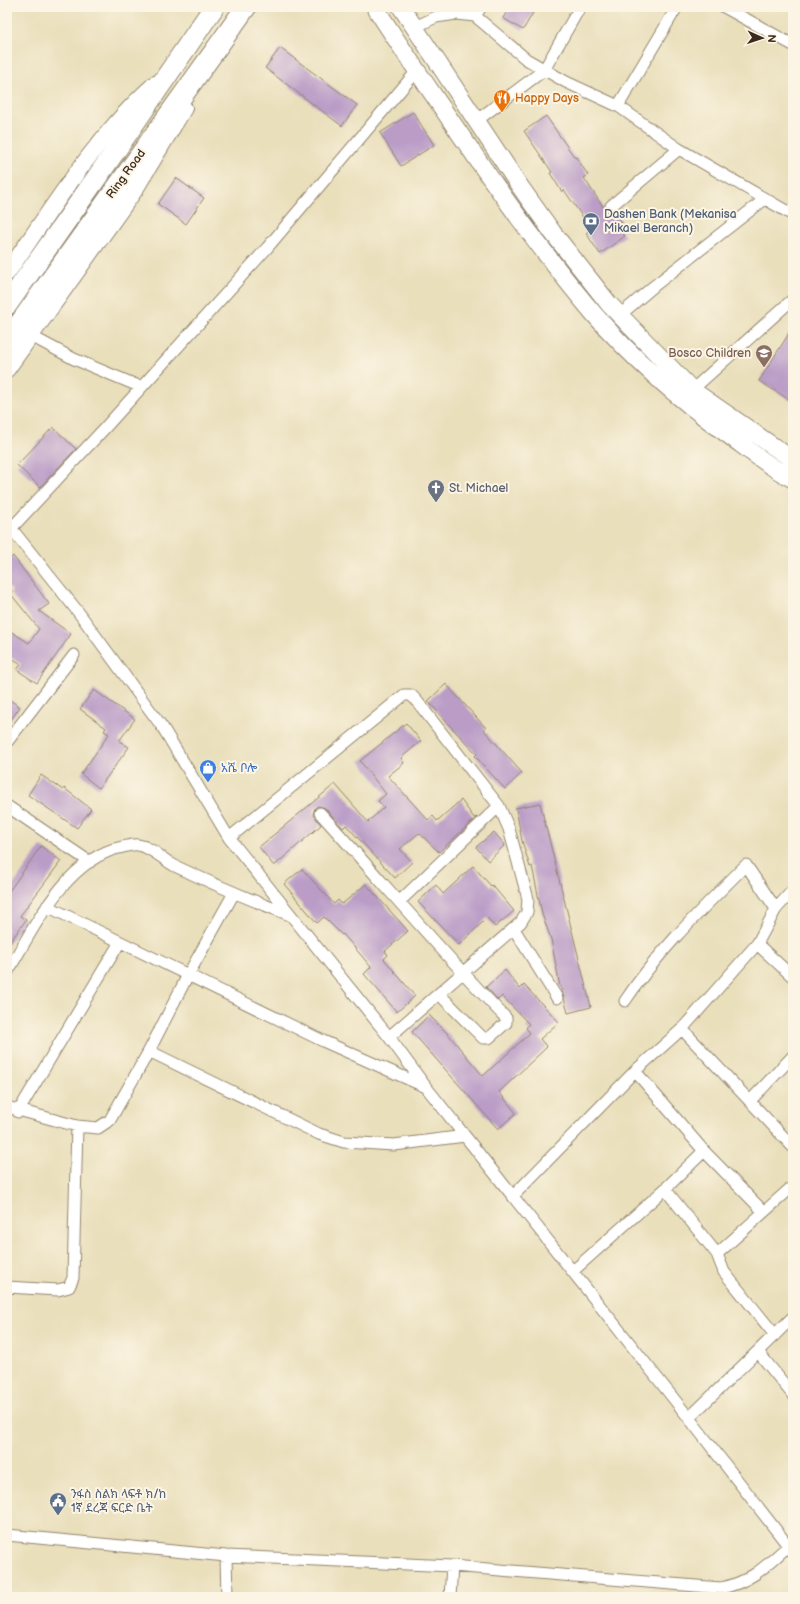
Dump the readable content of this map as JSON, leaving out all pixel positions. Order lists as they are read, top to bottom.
{
  "streets": {
    "highway": ["Ring Road"]
  },
  "places": {
    "restaurant": ["Happy Days"],
    "bank": ["Dashen Bank (Mekanisa Mikael Beranch)"],
    "school or university": ["Bosco Children"],
    "church": ["St. Michael"],
    "shop": ["አሼ ቦሎ"],
    "public building": ["ንፋስ ስልክ ላፍቶ ክ/ከ 1ኛ ደረጃ ፍርድ ቤት"]
  },
  "north": "right"
}
